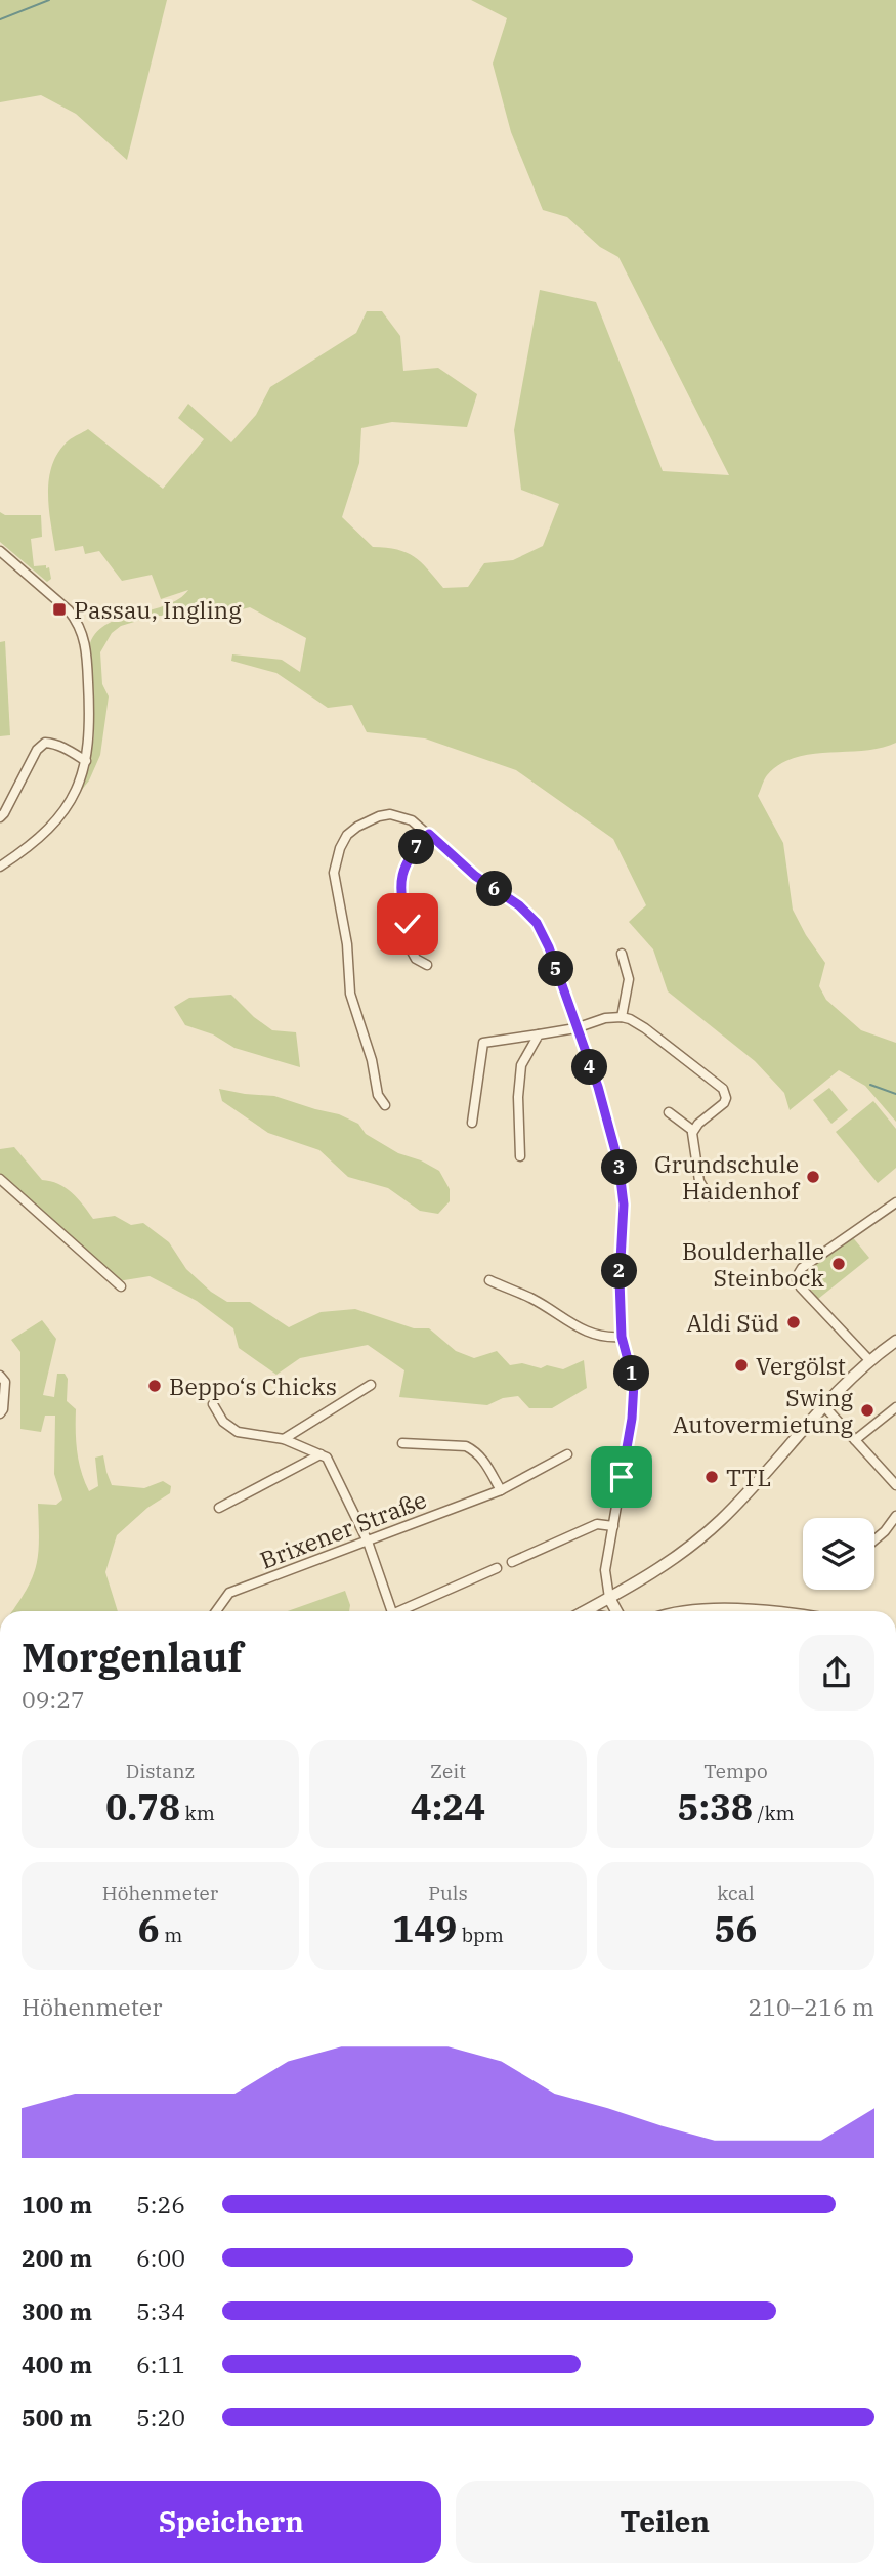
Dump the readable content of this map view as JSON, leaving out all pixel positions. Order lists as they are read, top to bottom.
{
  "streets": {
    "street": ["Brixener Straße"]
  },
  "places": {
    "transit": ["Passau, Ingling"],
    "other": [
      "Grundschule Haidenhof",
      "Boulderhalle Steinbock",
      "Aldi Süd",
      "Vergölst",
      "Beppo‘s Chicks",
      "Swing Autovermietung",
      "TTL"
    ]
  },
  "page": {
    "pins": [
      "7",
      "6",
      "5",
      "4",
      "3",
      "2",
      "1"
    ],
    "heading": ["Morgenlauf", "09:27"],
    "stats": [
      ["Distanz", "0.78 km"],
      ["Zeit", "4:24"],
      ["Tempo", "5:38 /km"],
      ["Höhenmeter", "6 m"],
      ["Puls", "149 bpm"],
      ["kcal", "56"]
    ],
    "chart": ["Höhenmeter", "210–216 m"],
    "list": [
      {
        "name": "100 m",
        "note": "5:26"
      },
      {
        "name": "200 m",
        "note": "6:00"
      },
      {
        "name": "300 m",
        "note": "5:34"
      },
      {
        "name": "400 m",
        "note": "6:11"
      },
      {
        "name": "500 m",
        "note": "5:20"
      }
    ],
    "buttons": ["Speichern", "Teilen"]
  }
}
